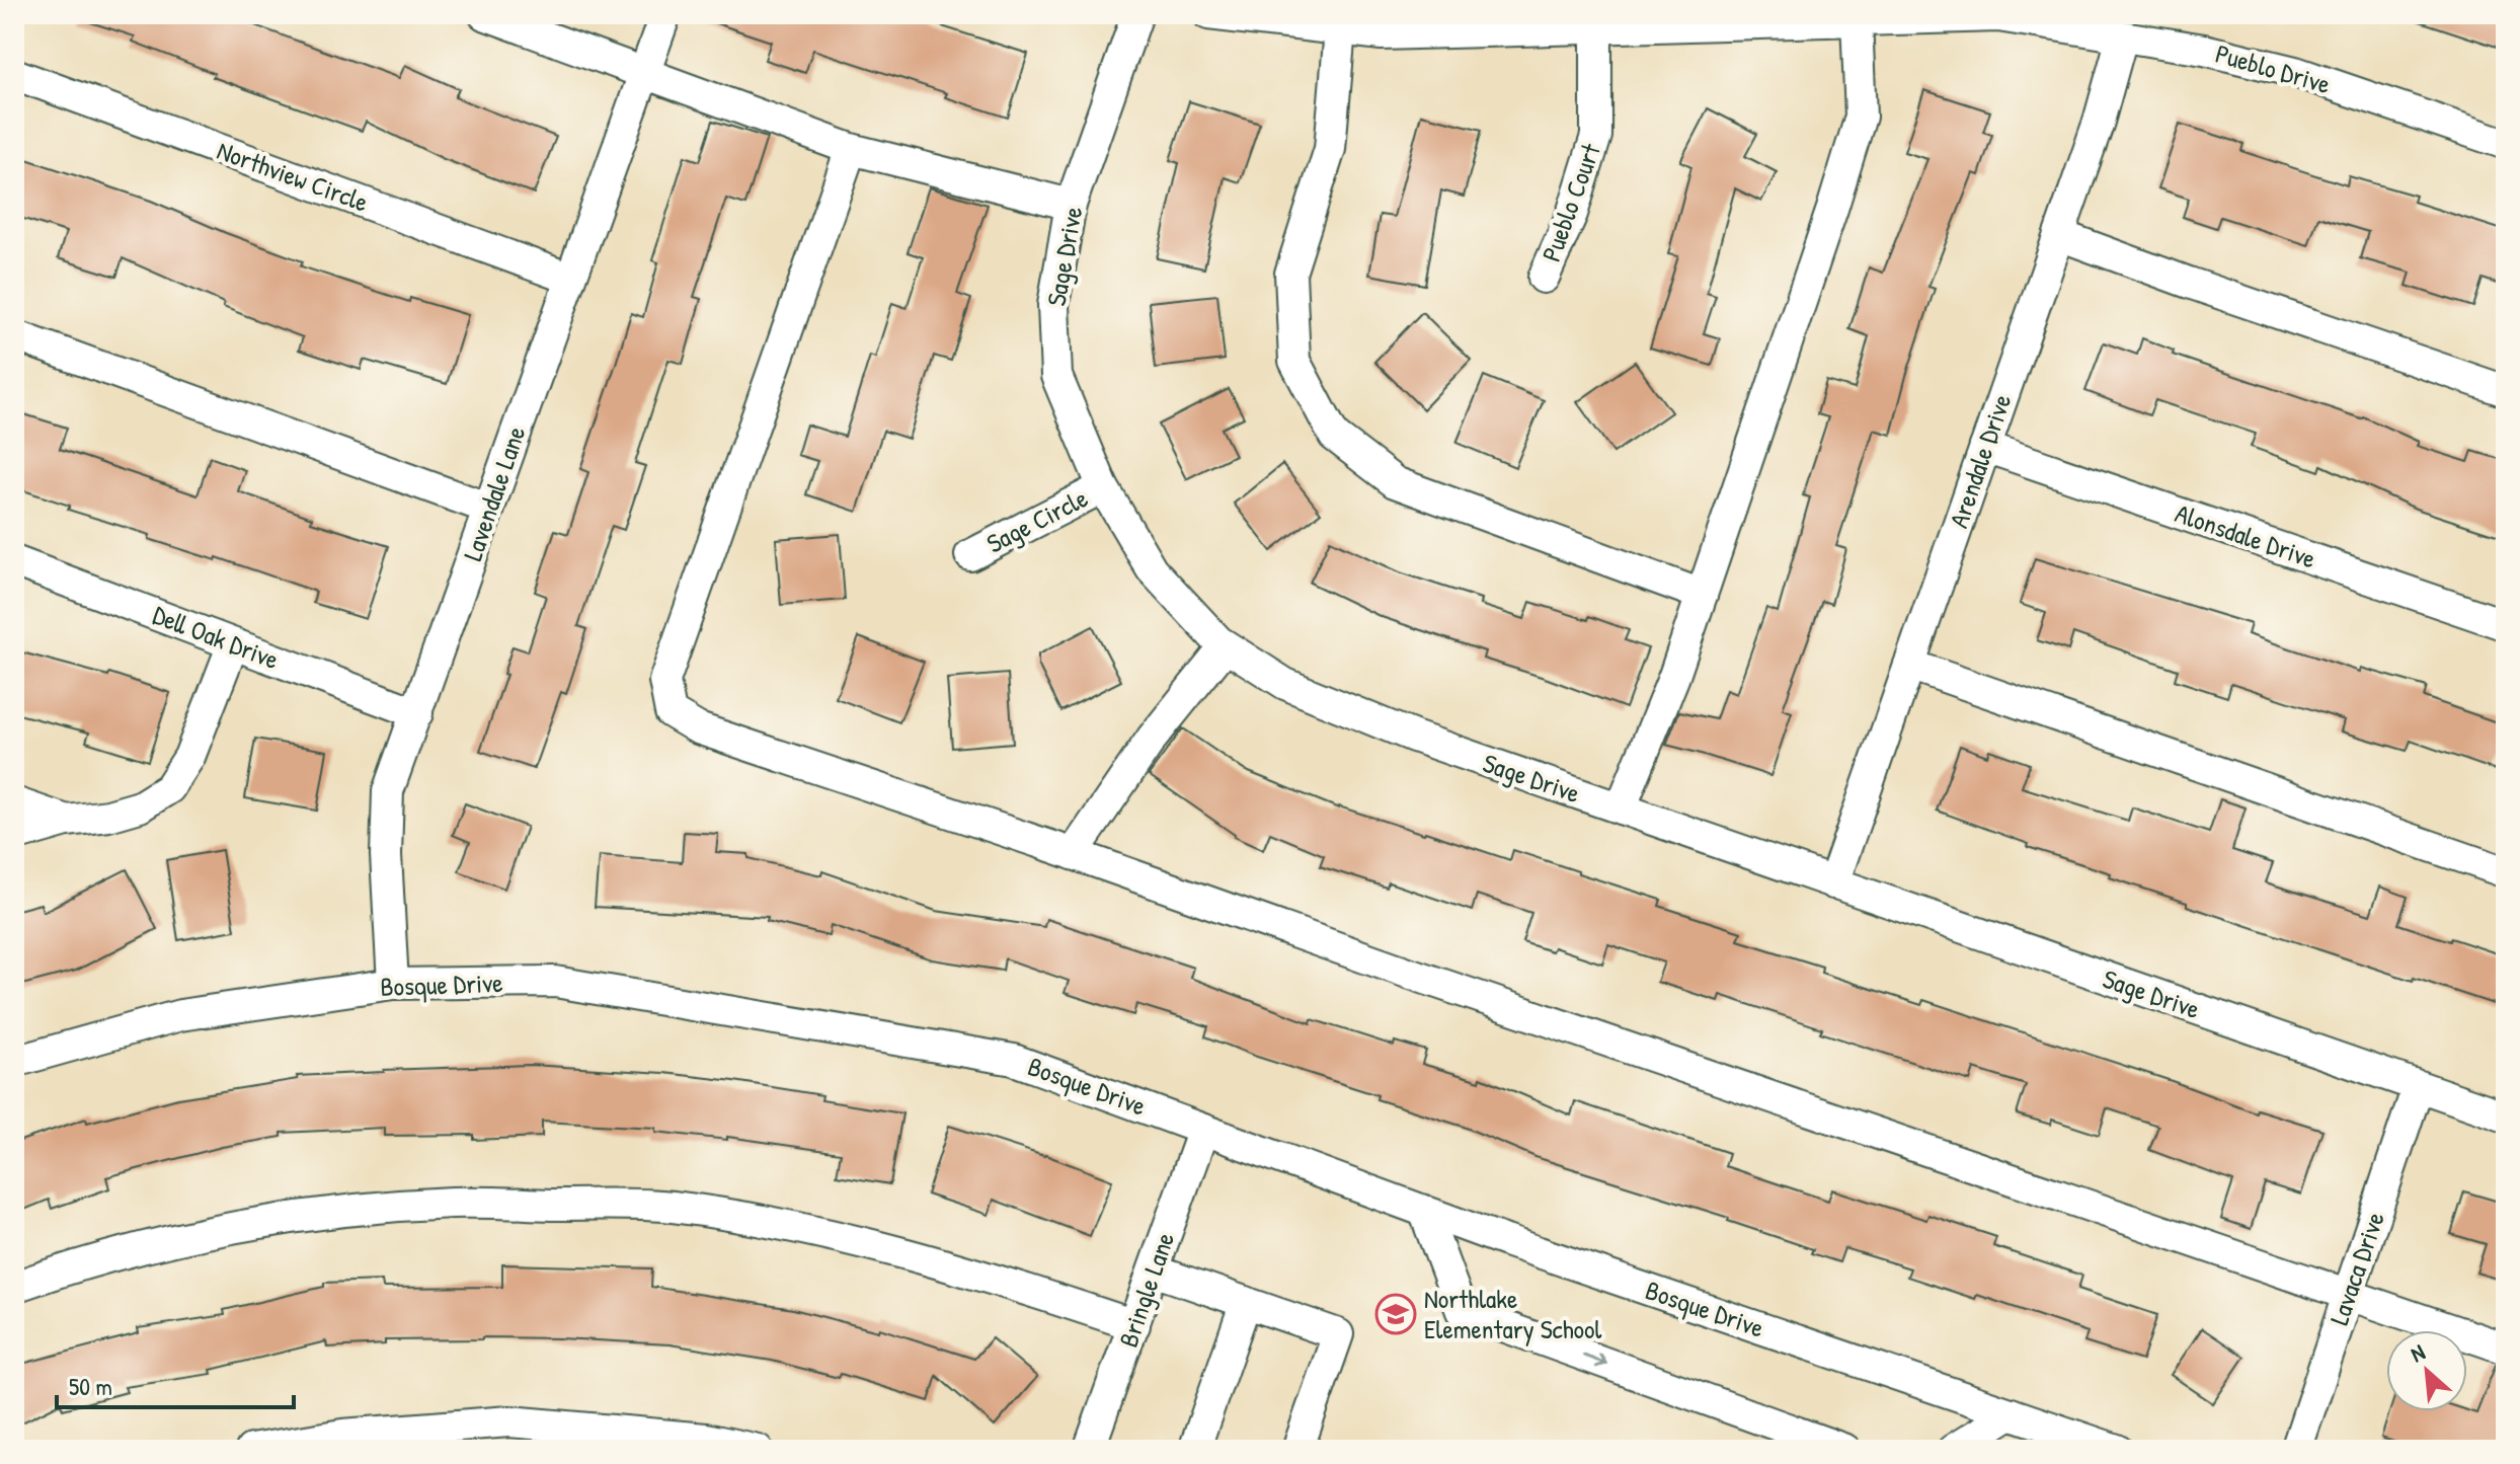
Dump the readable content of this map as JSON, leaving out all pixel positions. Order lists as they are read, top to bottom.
{
  "streets": {
    "street": [
      "Pueblo Drive",
      "Northview Circle",
      "Pueblo Court",
      "Sage Drive",
      "Arendale Drive",
      "Lavendale Lane",
      "Sage Circle",
      "Alonsdale Drive",
      "Dell Oak Drive",
      "Bosque Drive",
      "Lavaca Drive",
      "Bringle Lane"
    ]
  },
  "crossings": [
    ["Pueblo Drive", "Pueblo Court"],
    ["Pueblo Drive", "Arendale Drive"],
    ["Northview Circle", "Lavendale Lane"],
    ["Sage Drive", "Arendale Drive"],
    ["Sage Drive", "Sage Circle"],
    ["Sage Drive", "Lavaca Drive"],
    ["Arendale Drive", "Alonsdale Drive"],
    ["Lavendale Lane", "Dell Oak Drive"],
    ["Lavendale Lane", "Bosque Drive"],
    ["Bosque Drive", "Bringle Lane"]
  ],
  "places": {
    "school or university": ["Northlake Elementary School"]
  },
  "scale_bar": "50 m",
  "north": "top left"
}
